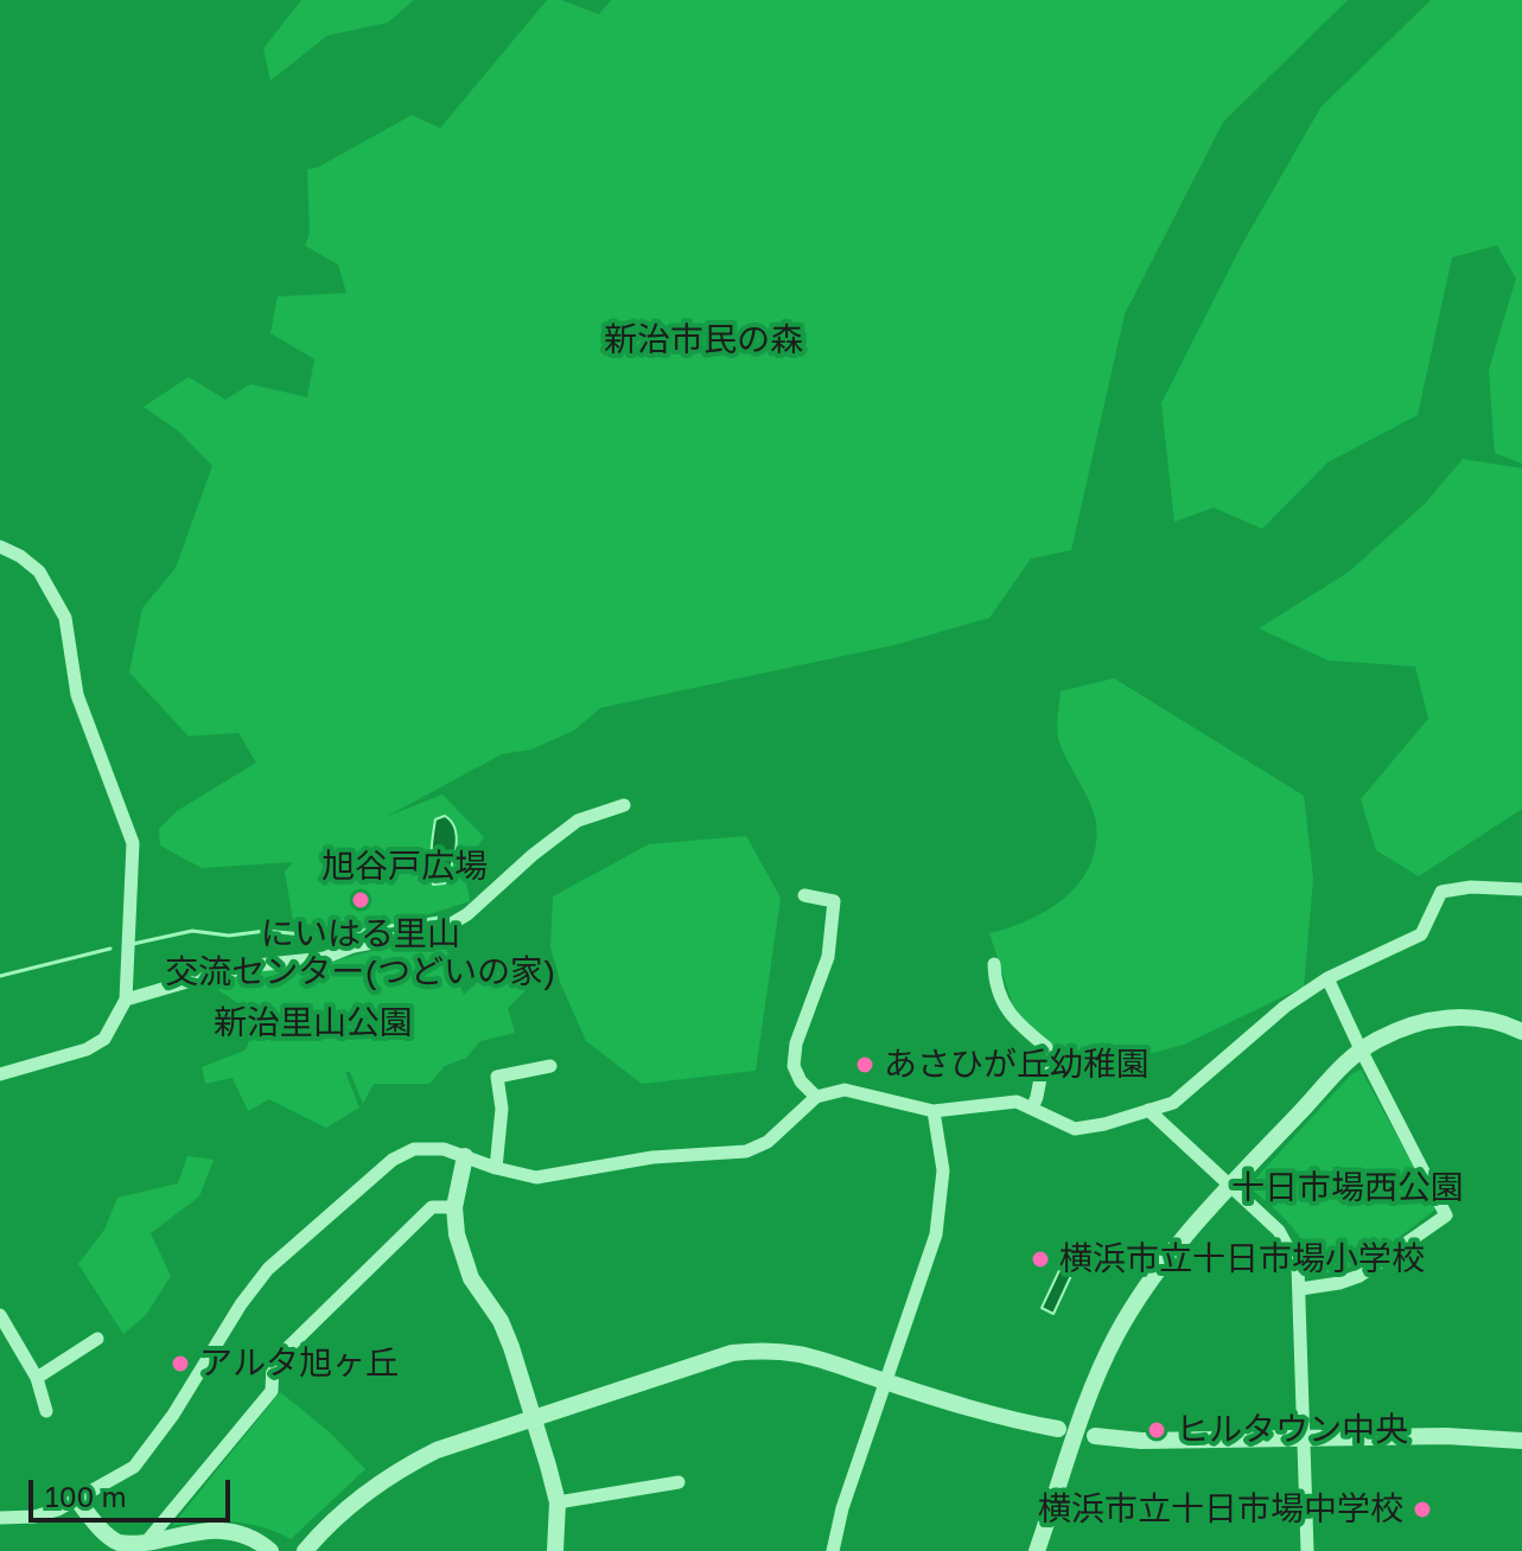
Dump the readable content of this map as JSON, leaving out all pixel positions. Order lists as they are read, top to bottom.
{
  "parks": [
    "新治市民の森",
    "旭谷戸広場",
    "新治里山公園",
    "十日市場西公園"
  ],
  "places": [
    "にいはる里山 交流センター(つどいの家)",
    "あさひが丘幼稚園",
    "横浜市立十日市場小学校",
    "アルタ旭ヶ丘",
    "ヒルタウン中央",
    "横浜市立十日市場中学校"
  ],
  "scale_bar": "100 m"
}
